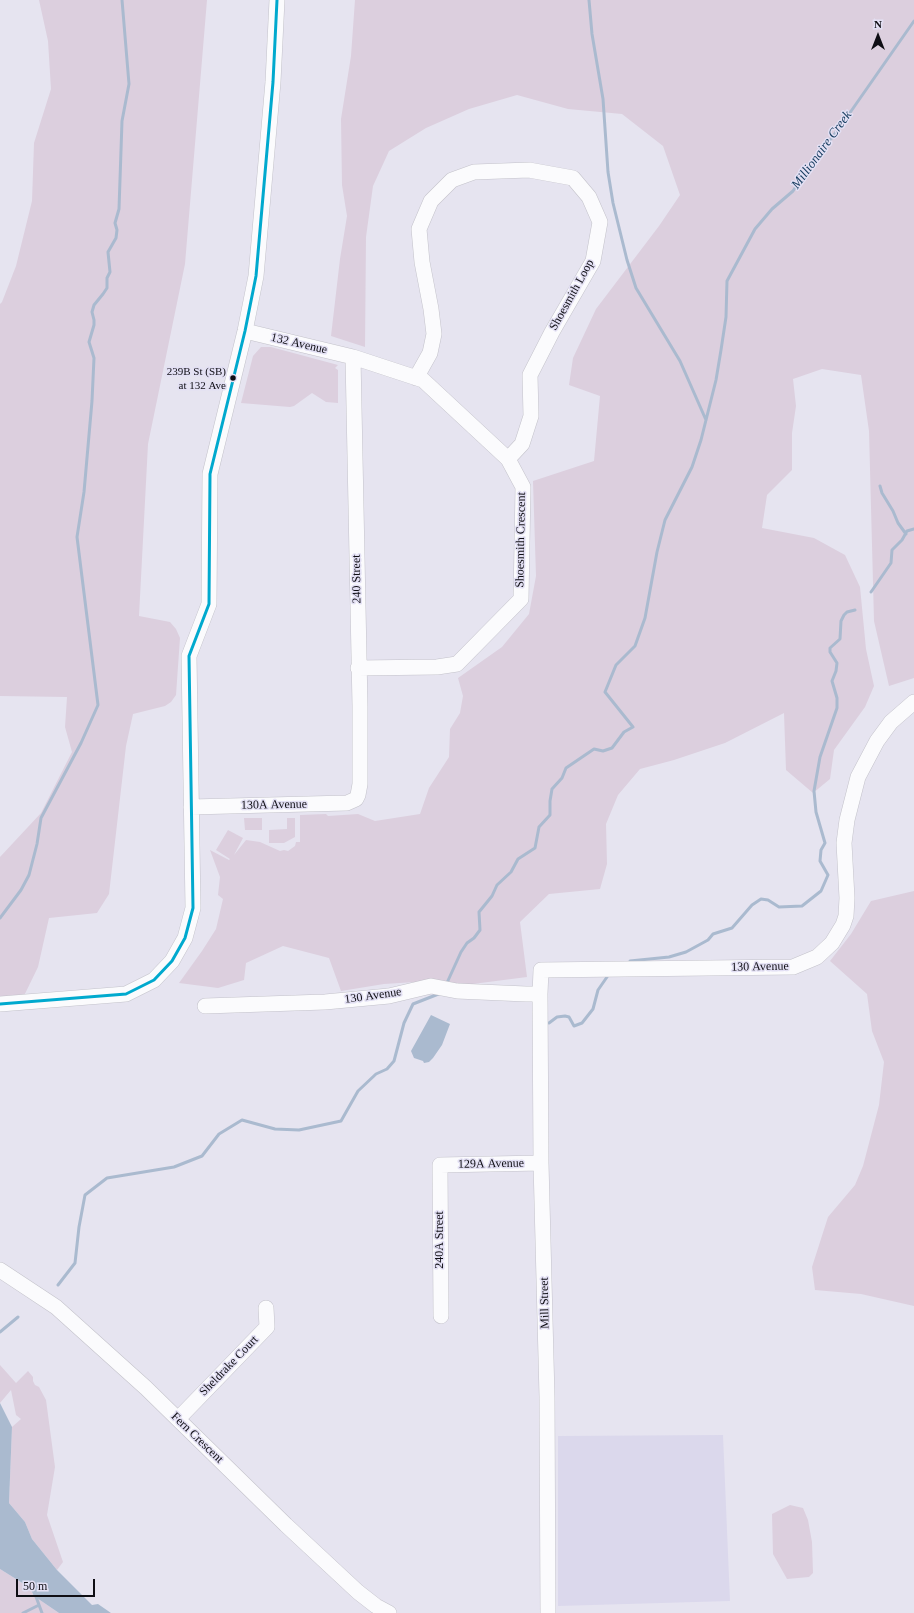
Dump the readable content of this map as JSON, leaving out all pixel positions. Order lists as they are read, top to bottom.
{
  "streets": {
    "street": [
      "Shoesmith Loop",
      "132 Avenue",
      "Shoesmith Crescent",
      "240 Street",
      "130A Avenue",
      "130 Avenue",
      "129A Avenue",
      "240A Street",
      "Mill Street",
      "Sheldrake Court",
      "Fern Crescent"
    ]
  },
  "crossings": [
    ["Shoesmith Loop", "Shoesmith Crescent"],
    ["132 Avenue", "Shoesmith Crescent"],
    ["132 Avenue", "240 Street"],
    ["Shoesmith Crescent", "240 Street"],
    ["240 Street", "130A Avenue"],
    ["130 Avenue", "Mill Street"],
    ["129A Avenue", "240A Street"],
    ["129A Avenue", "Mill Street"],
    ["Sheldrake Court", "Fern Crescent"]
  ],
  "water": ["Millionaire Creek"],
  "places": ["239B St (SB) at 132 Ave"],
  "scale_bar": "50 m",
  "north": "top"
}
